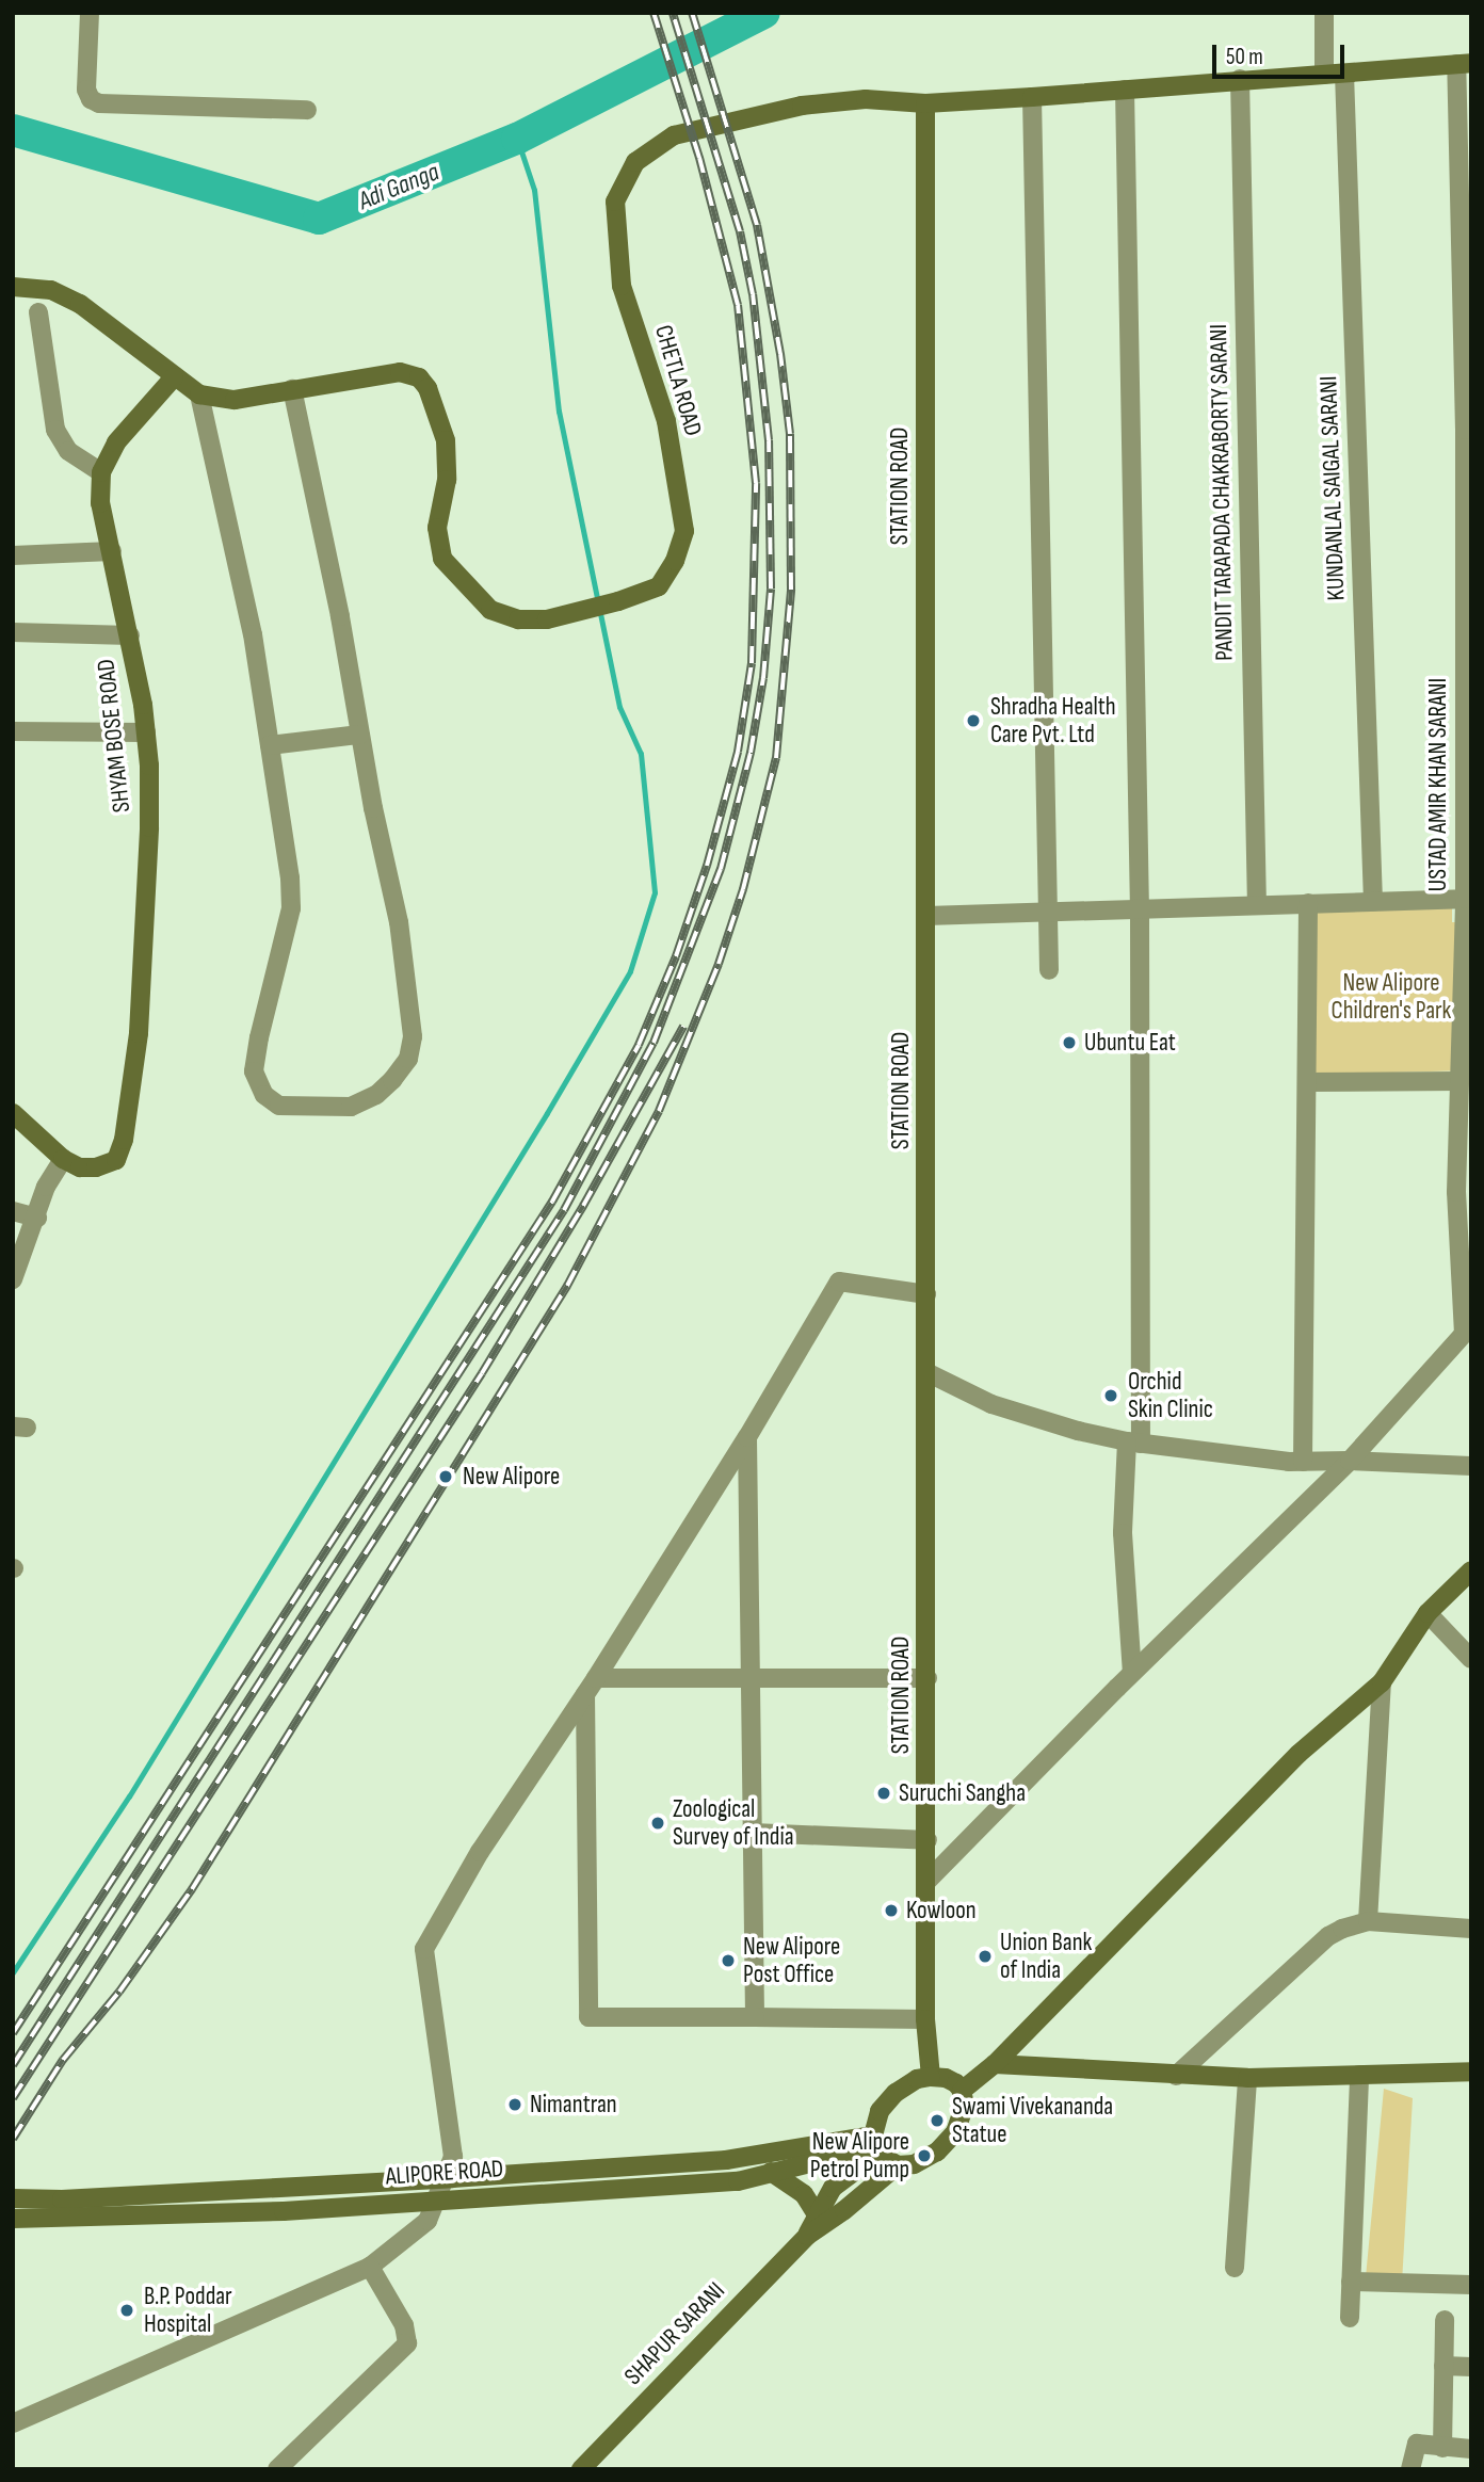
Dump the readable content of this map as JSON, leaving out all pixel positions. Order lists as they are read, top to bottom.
{
  "streets": {
    "main road": [
      "CHETLA ROAD",
      "STATION ROAD",
      "SHYAM BOSE ROAD",
      "ALIPORE ROAD",
      "SHAPUR SARANI"
    ],
    "street": ["KUNDANLAL SAIGAL SARANI", "PANDIT TARAPADA CHAKRABORTY SARANI", "USTAD AMIR KHAN SARANI"]
  },
  "crossings": [
    ["CHETLA ROAD", "STATION ROAD"],
    ["CHETLA ROAD", "KUNDANLAL SAIGAL SARANI"],
    ["CHETLA ROAD", "PANDIT TARAPADA CHAKRABORTY SARANI"],
    ["CHETLA ROAD", "SHYAM BOSE ROAD"],
    ["CHETLA ROAD", "USTAD AMIR KHAN SARANI"],
    ["STATION ROAD", "USTAD AMIR KHAN SARANI"],
    ["STATION ROAD", "ALIPORE ROAD"]
  ],
  "water": ["Adi Ganga"],
  "parks": ["New Alipore Children's Park"],
  "places": [
    "Shradha Health Care Pvt. Ltd",
    "Ubuntu Eat",
    "Orchid Skin Clinic",
    "New Alipore",
    "Suruchi Sangha",
    "Zoological Survey of India",
    "Kowloon",
    "Union Bank of India",
    "New Alipore Post Office",
    "Nimantran",
    "Swami Vivekananda Statue",
    "New Alipore Petrol Pump",
    "B.P. Poddar Hospital"
  ],
  "scale_bar": "50 m"
}
